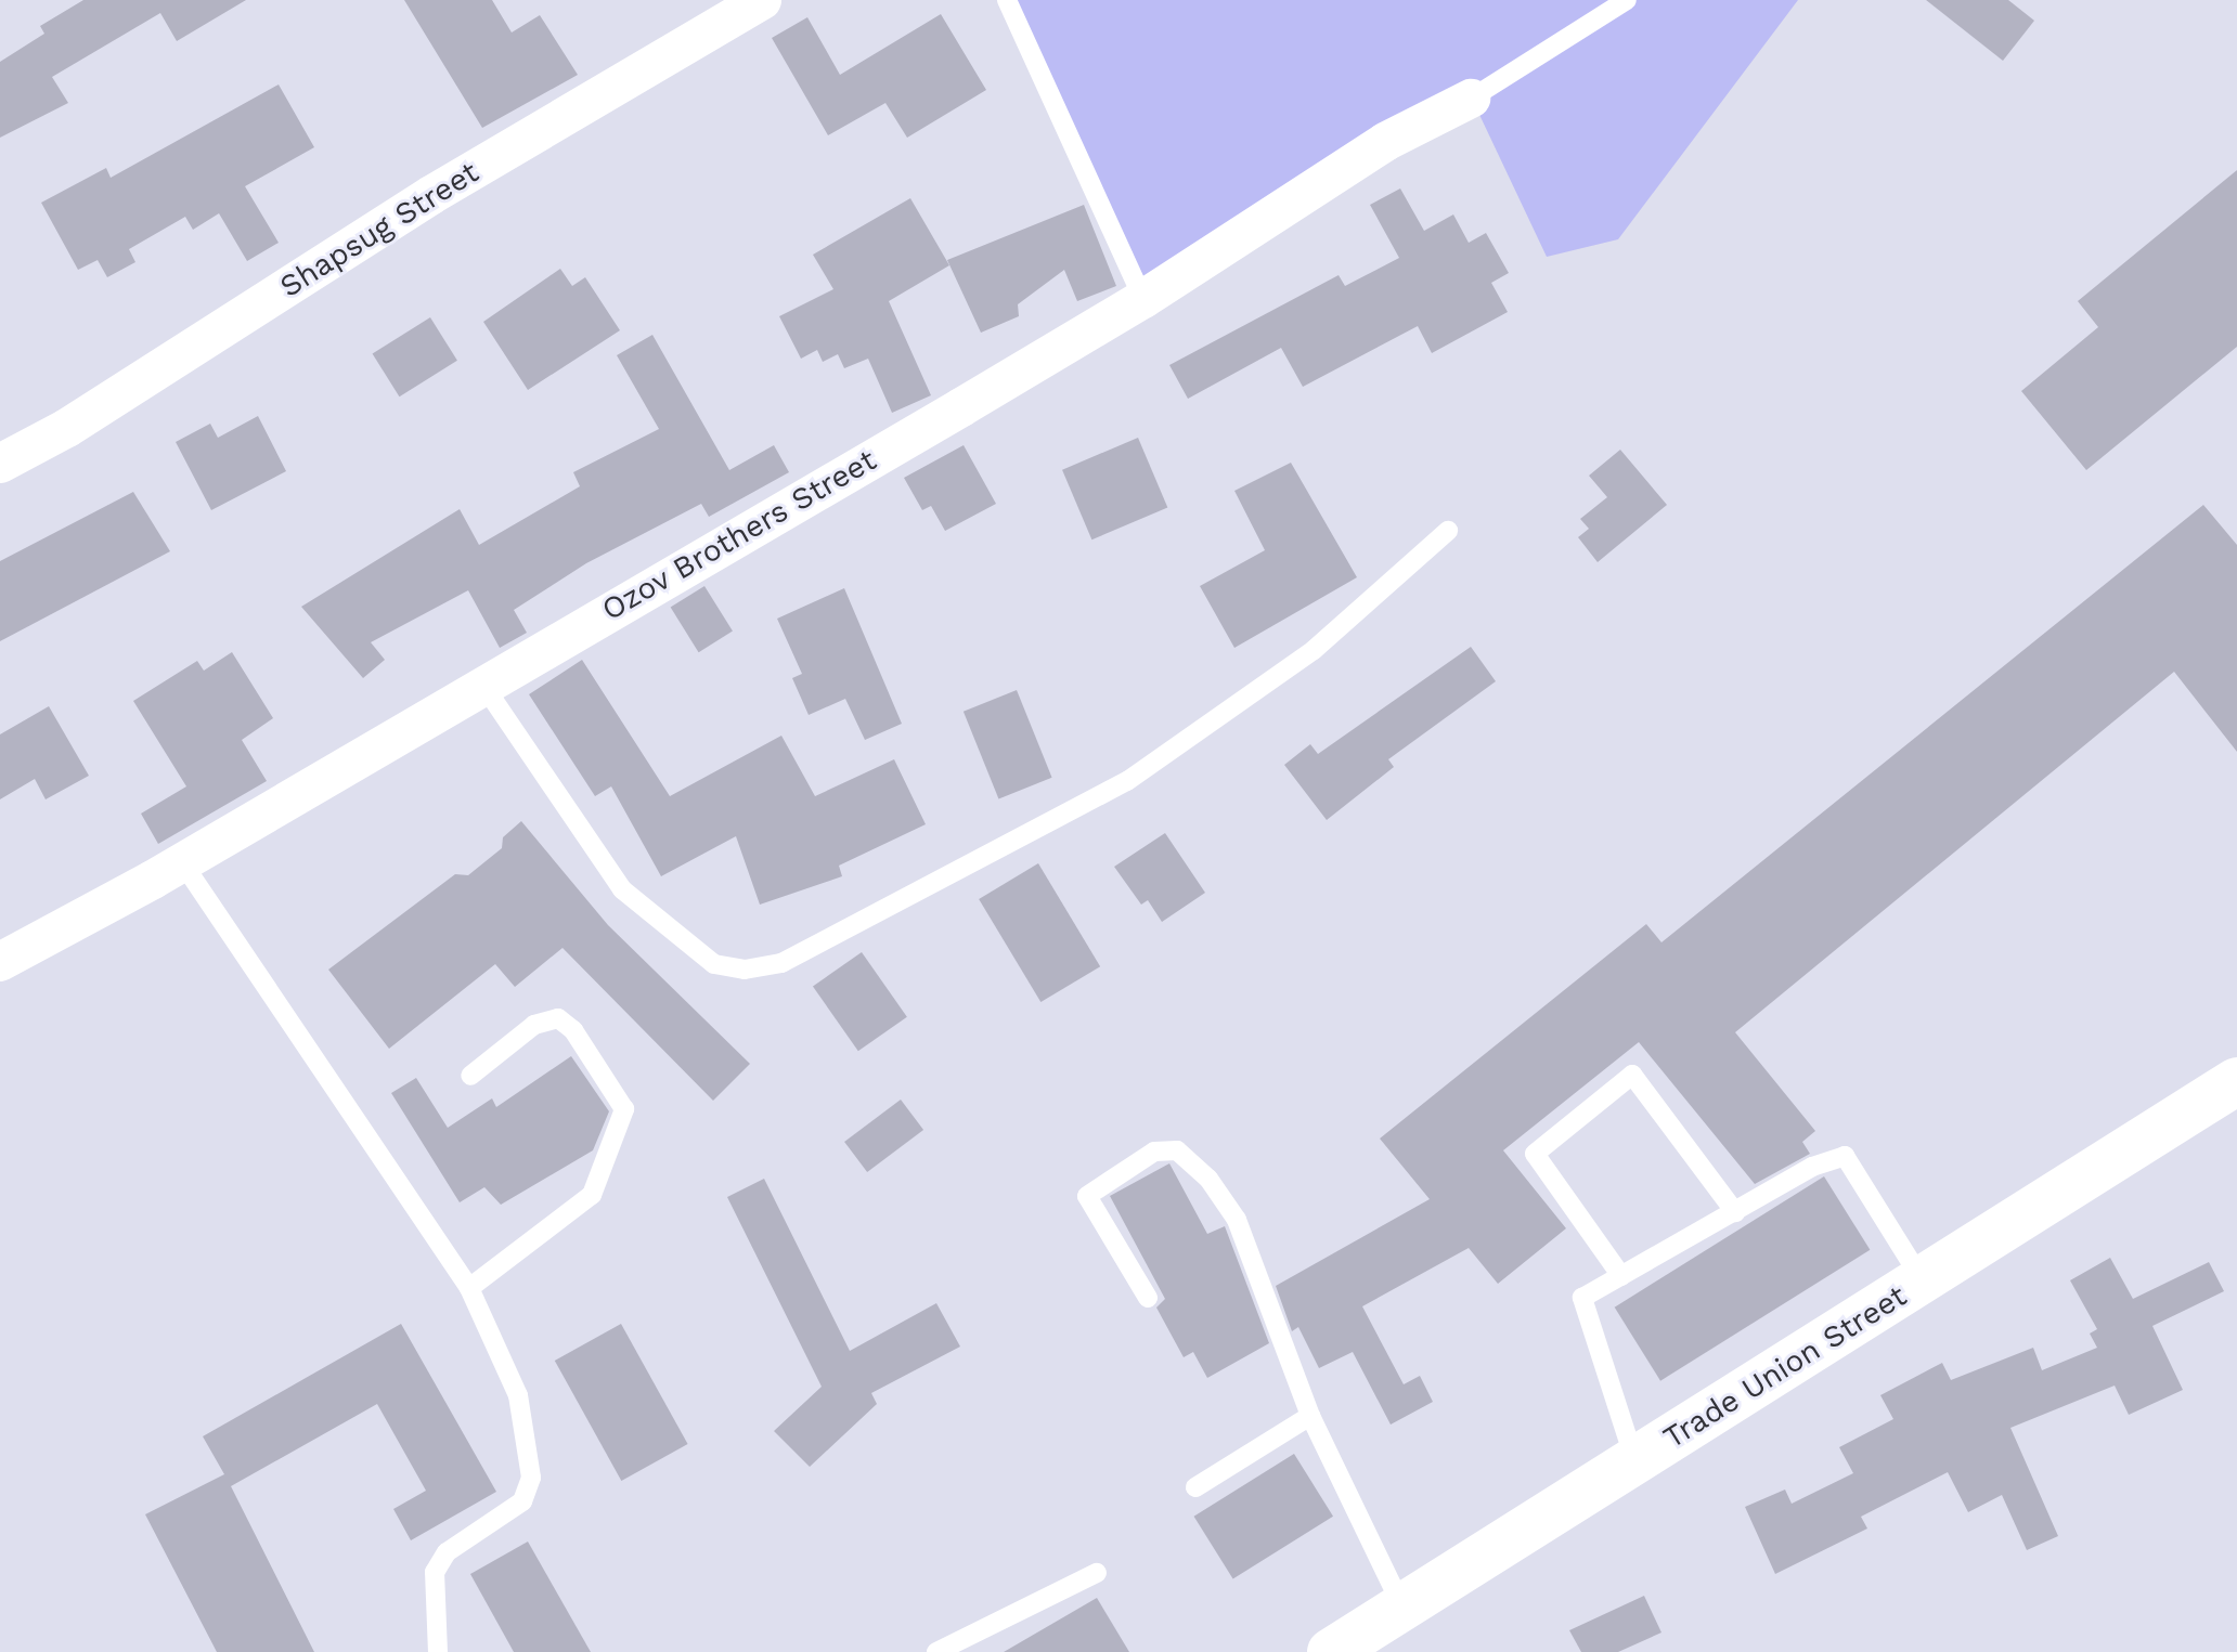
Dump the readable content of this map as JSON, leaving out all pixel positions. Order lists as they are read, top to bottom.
{
  "streets": {
    "street": ["Shapsug Street", "Ozov Brothers Street", "Trade Union Street"]
  }
}
